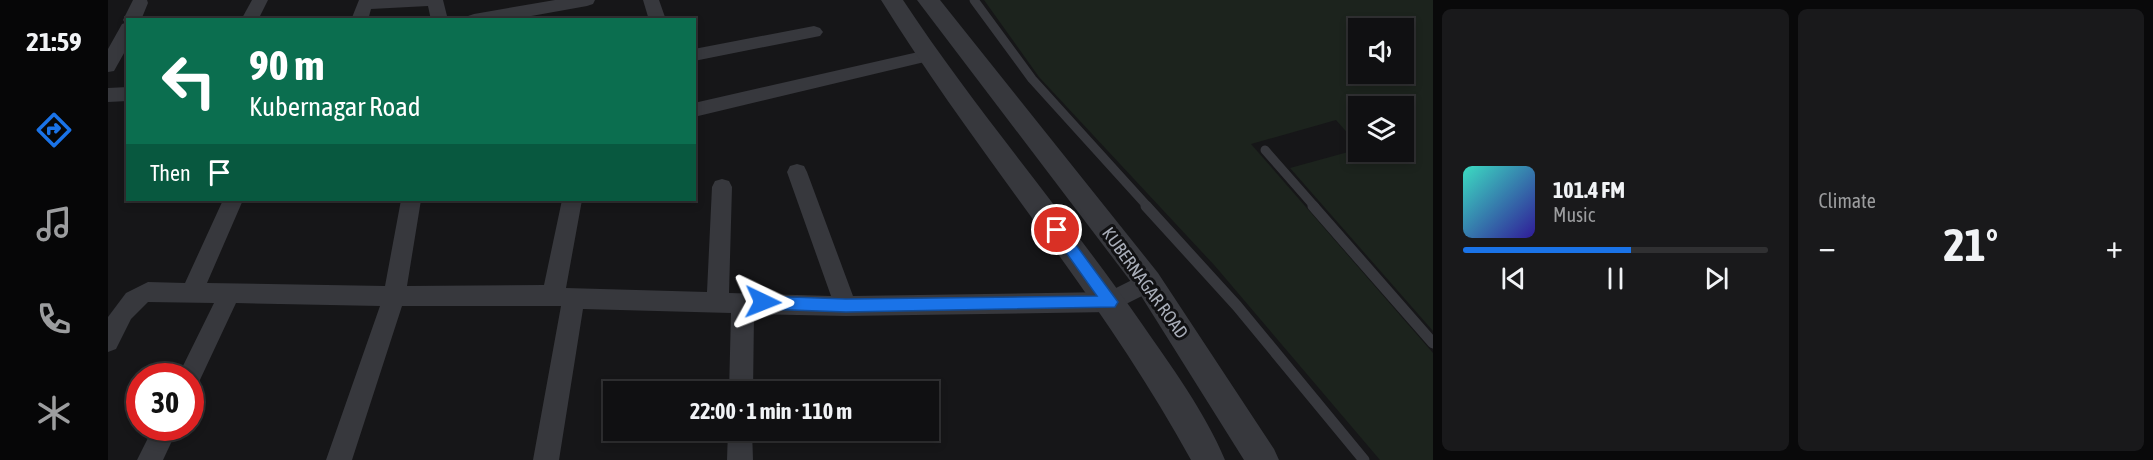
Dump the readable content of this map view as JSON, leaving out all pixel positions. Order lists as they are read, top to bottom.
{
  "streets": {
    "street": ["KUBERNAGAR ROAD"]
  },
  "page": {
    "tabs": "21:59",
    "tile": "Climate",
    "turn": ["90 m", "Kubernagar Road"],
    "then": "Then",
    "song": ["101.4 FM", "Music"],
    "heat": ["−", "21°", "+"],
    "limit": "30",
    "trip": "22:00 · 1 min · 110 m"
  }
}
